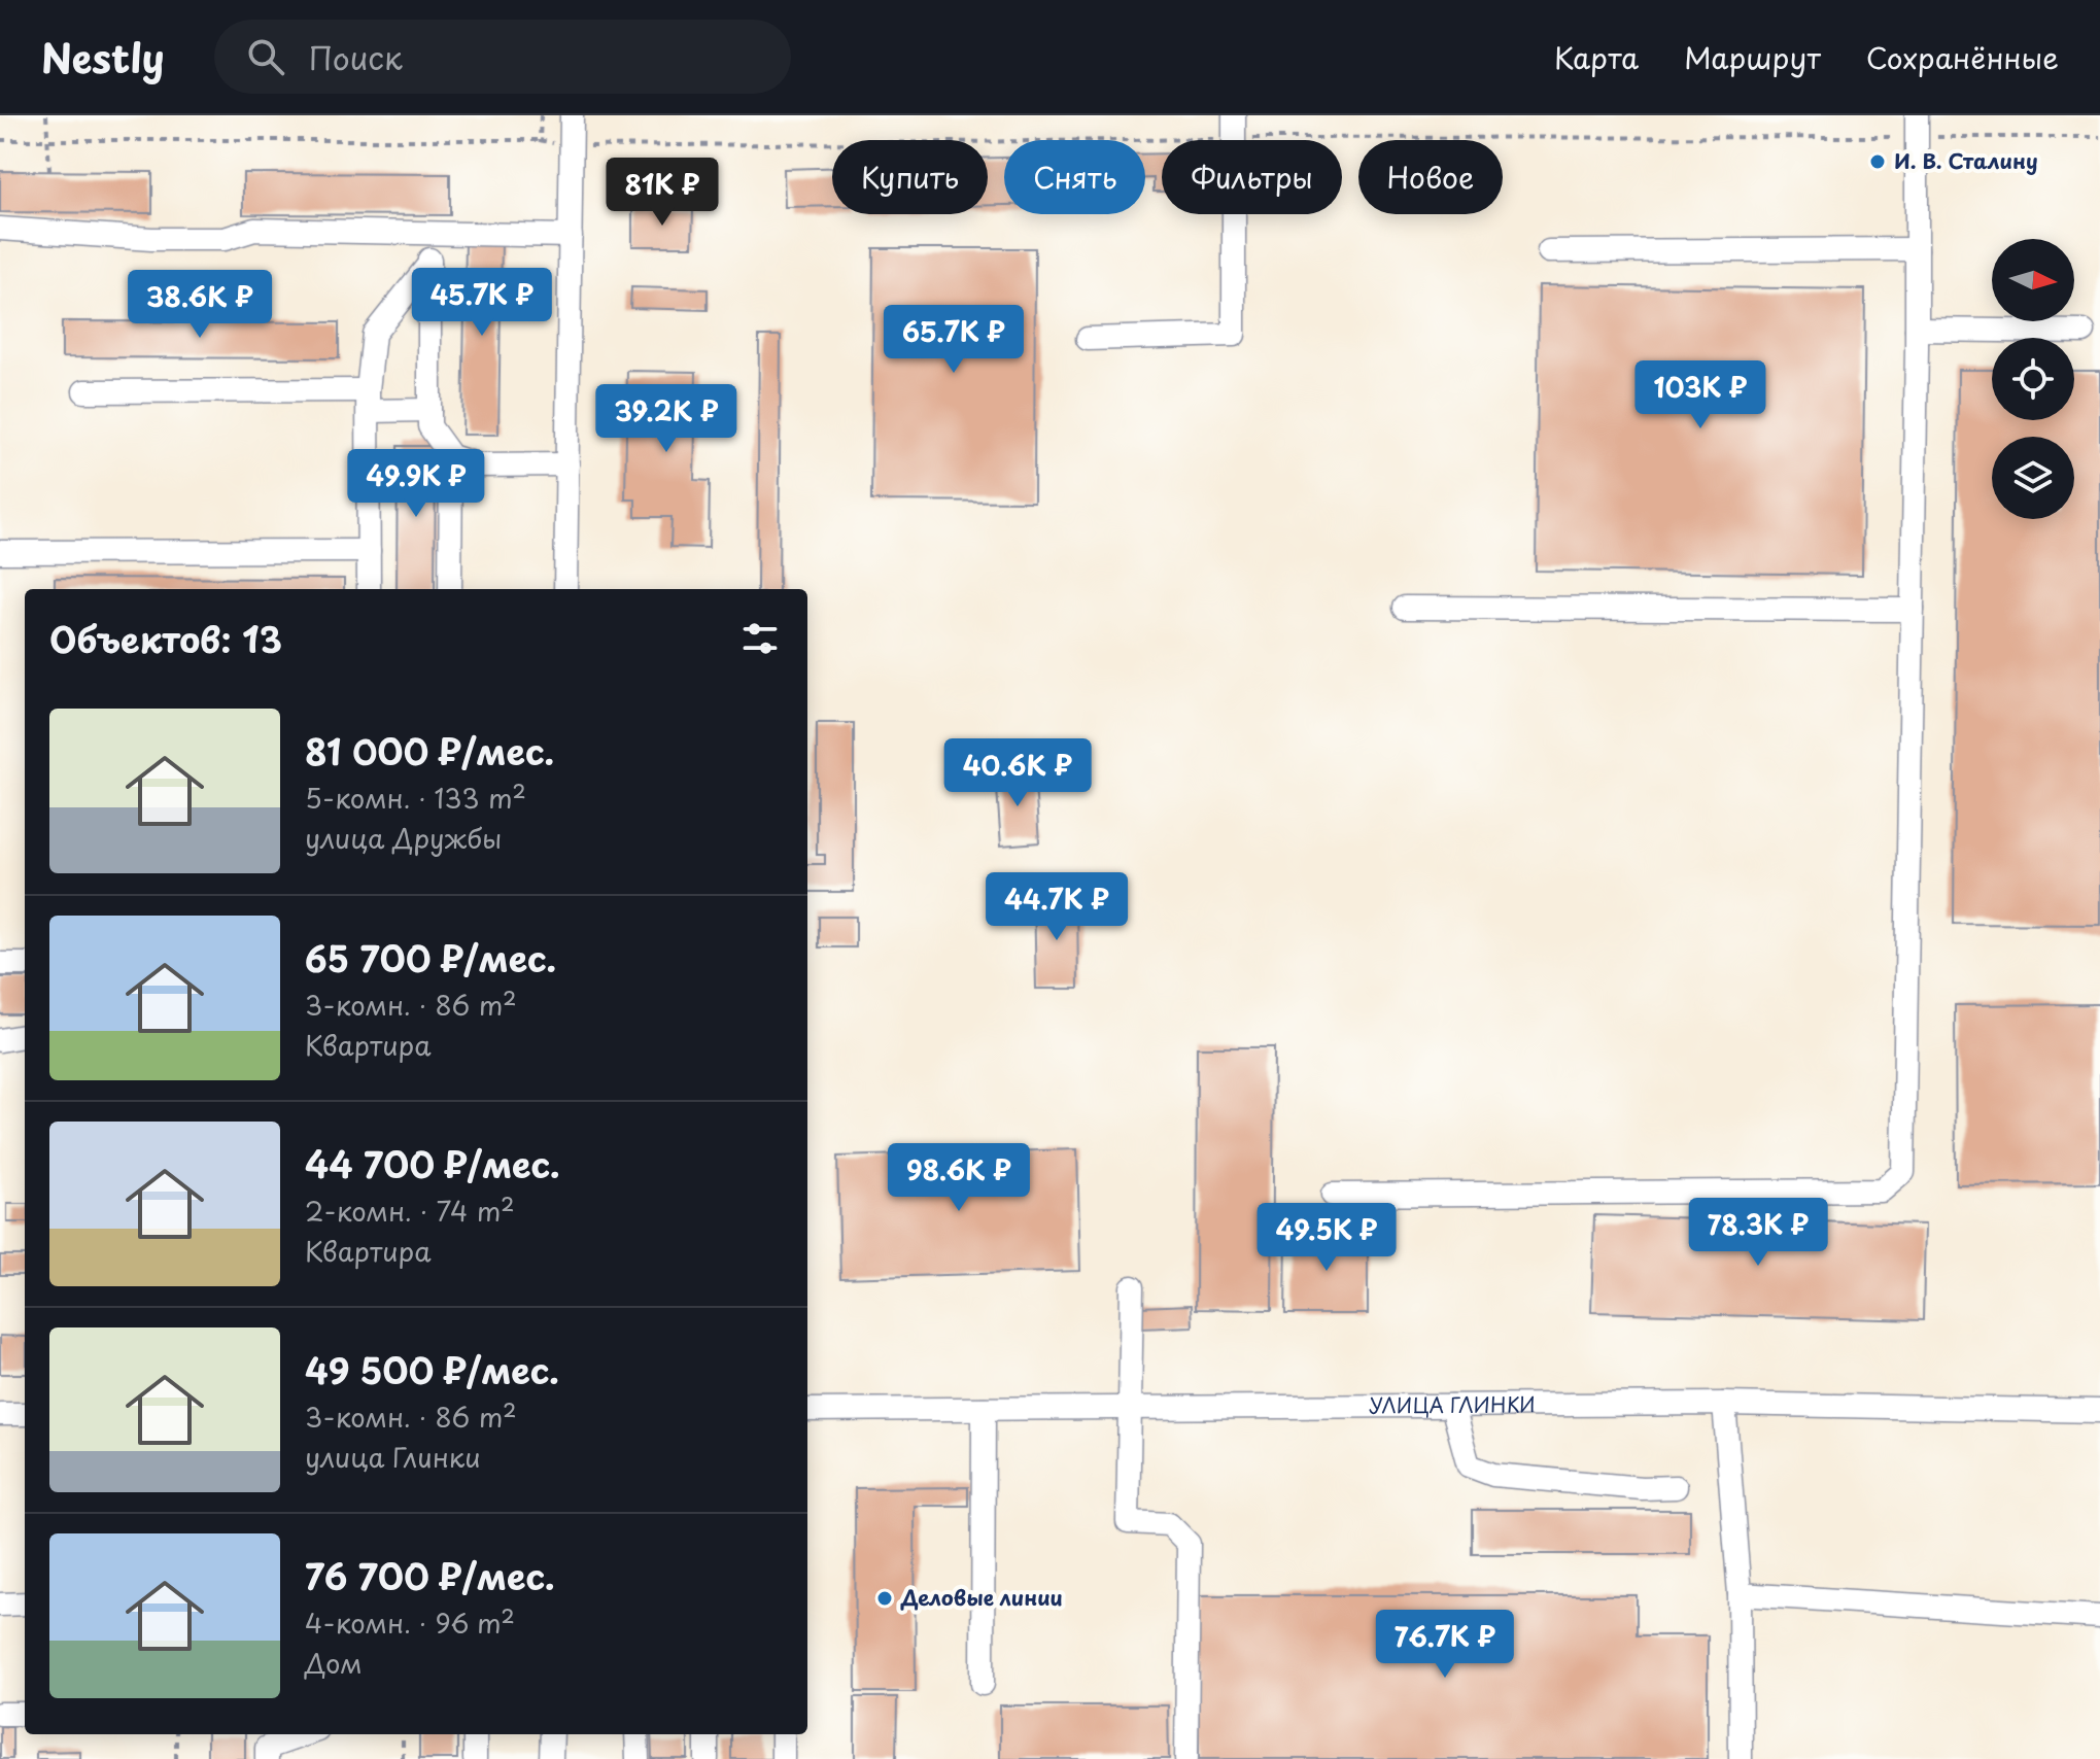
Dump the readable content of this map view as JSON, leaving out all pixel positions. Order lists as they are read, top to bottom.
{
  "streets": {
    "street": ["УЛИЦА ГЛИНКИ"]
  },
  "places": ["И. В. Сталину", "Деловые линии"],
  "north": "right",
  "page": {
    "header": "Nestly",
    "search": "Поиск",
    "nav": ["Карта", "Маршрут", "Сохранённые"],
    "chip": [
      "Купить",
      "Снять",
      "Фильтры",
      "Новое"
    ],
    "price": [
      "81K ₽",
      "45.7K ₽",
      "38.6K ₽",
      "65.7K ₽",
      "103K ₽",
      "39.2K ₽",
      "49.9K ₽",
      "40.6K ₽",
      "44.7K ₽",
      "98.6K ₽",
      "78.3K ₽",
      "49.5K ₽",
      "76.7K ₽"
    ],
    "heading": "Объектов: 13",
    "list": [
      {
        "name": "81 000 ₽/мес.",
        "note": "5-комн. · 133 m² · улица Дружбы"
      },
      {
        "name": "65 700 ₽/мес.",
        "note": "3-комн. · 86 m² · Квартира"
      },
      {
        "name": "44 700 ₽/мес.",
        "note": "2-комн. · 74 m² · Квартира"
      },
      {
        "name": "49 500 ₽/мес.",
        "note": "3-комн. · 86 m² · улица Глинки"
      },
      {
        "name": "76 700 ₽/мес.",
        "note": "4-комн. · 96 m² · Дом"
      }
    ]
  }
}
